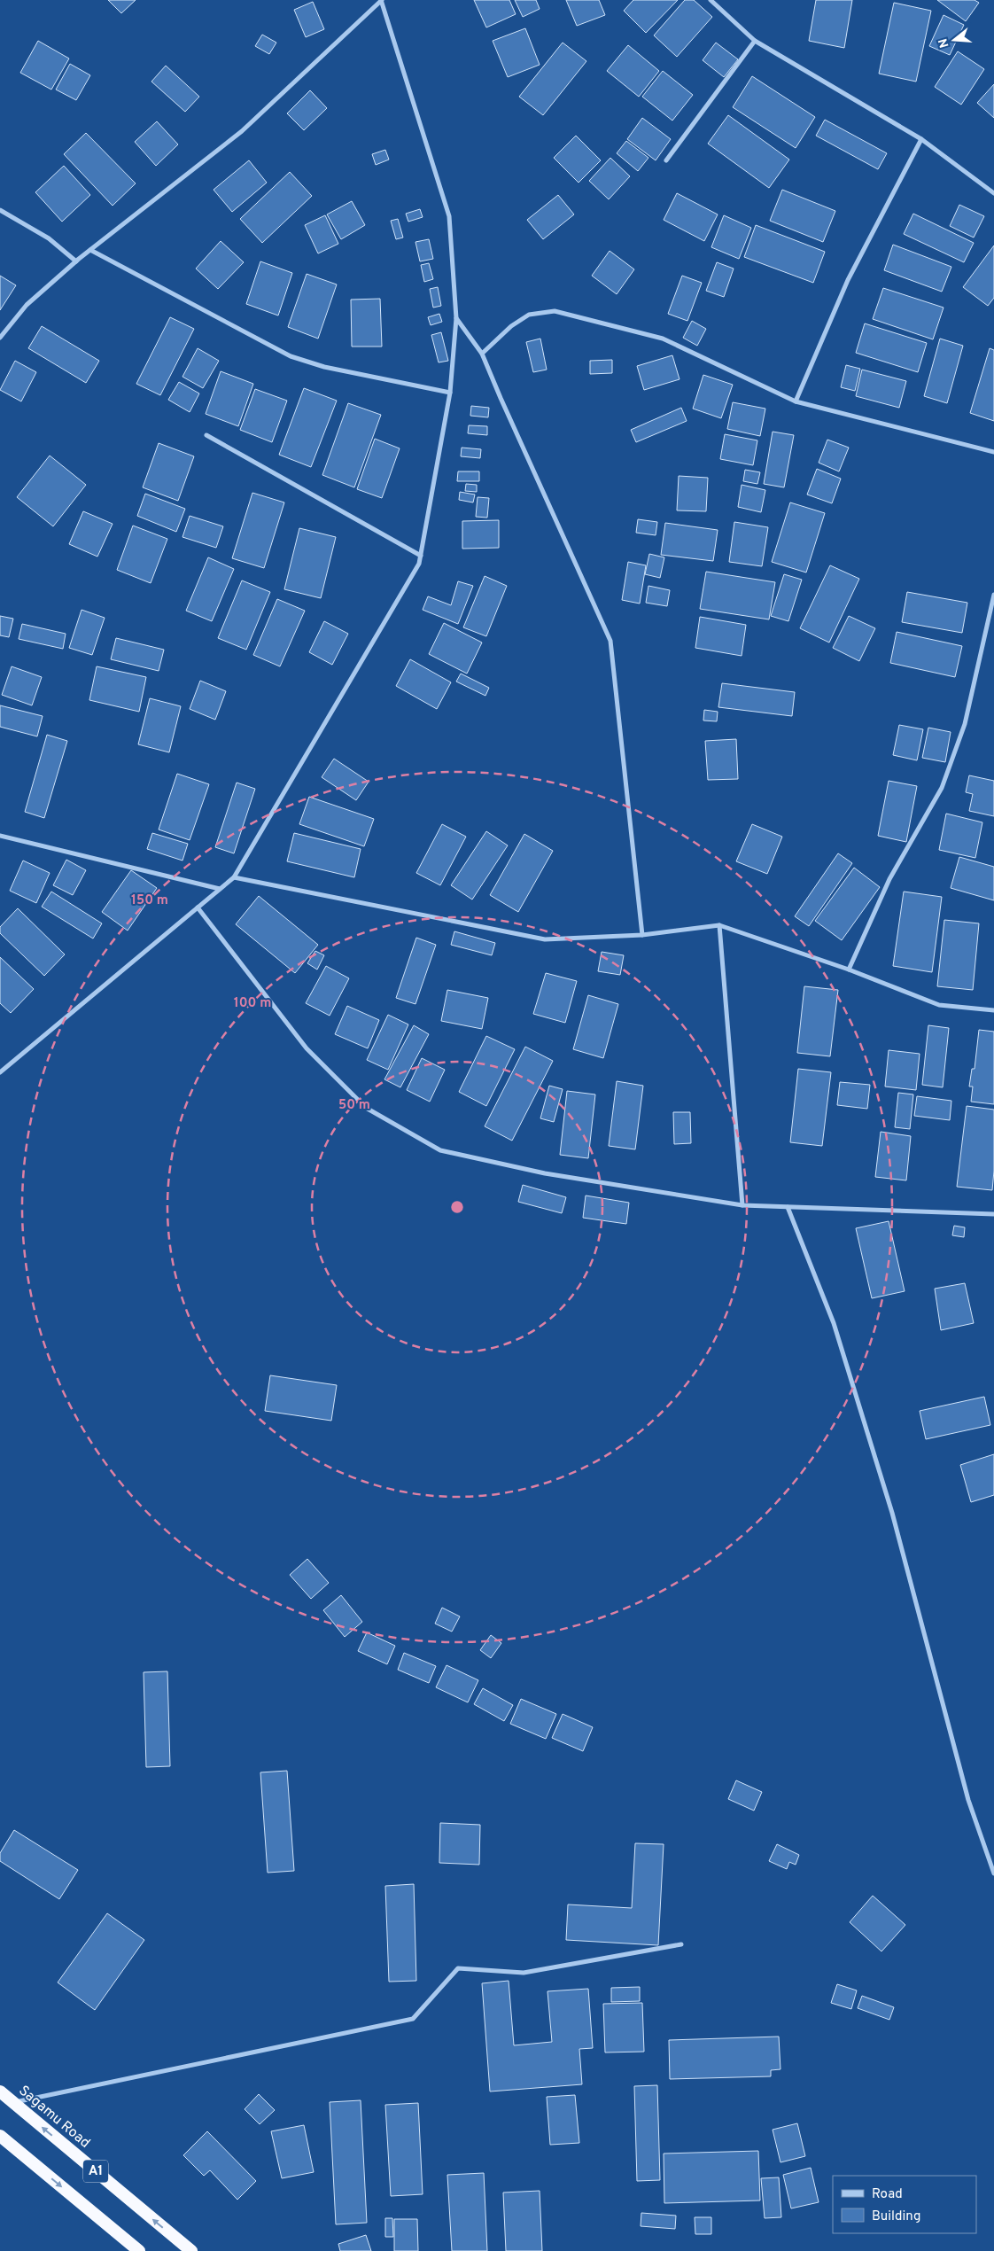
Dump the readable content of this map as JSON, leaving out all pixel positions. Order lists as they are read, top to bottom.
{
  "streets": {
    "highway": ["Sagamu Road", "A1"]
  },
  "legend": ["Road", "Building"],
  "north": "left",
  "rings": ["150 m", "100 m", "50 m"]
}
